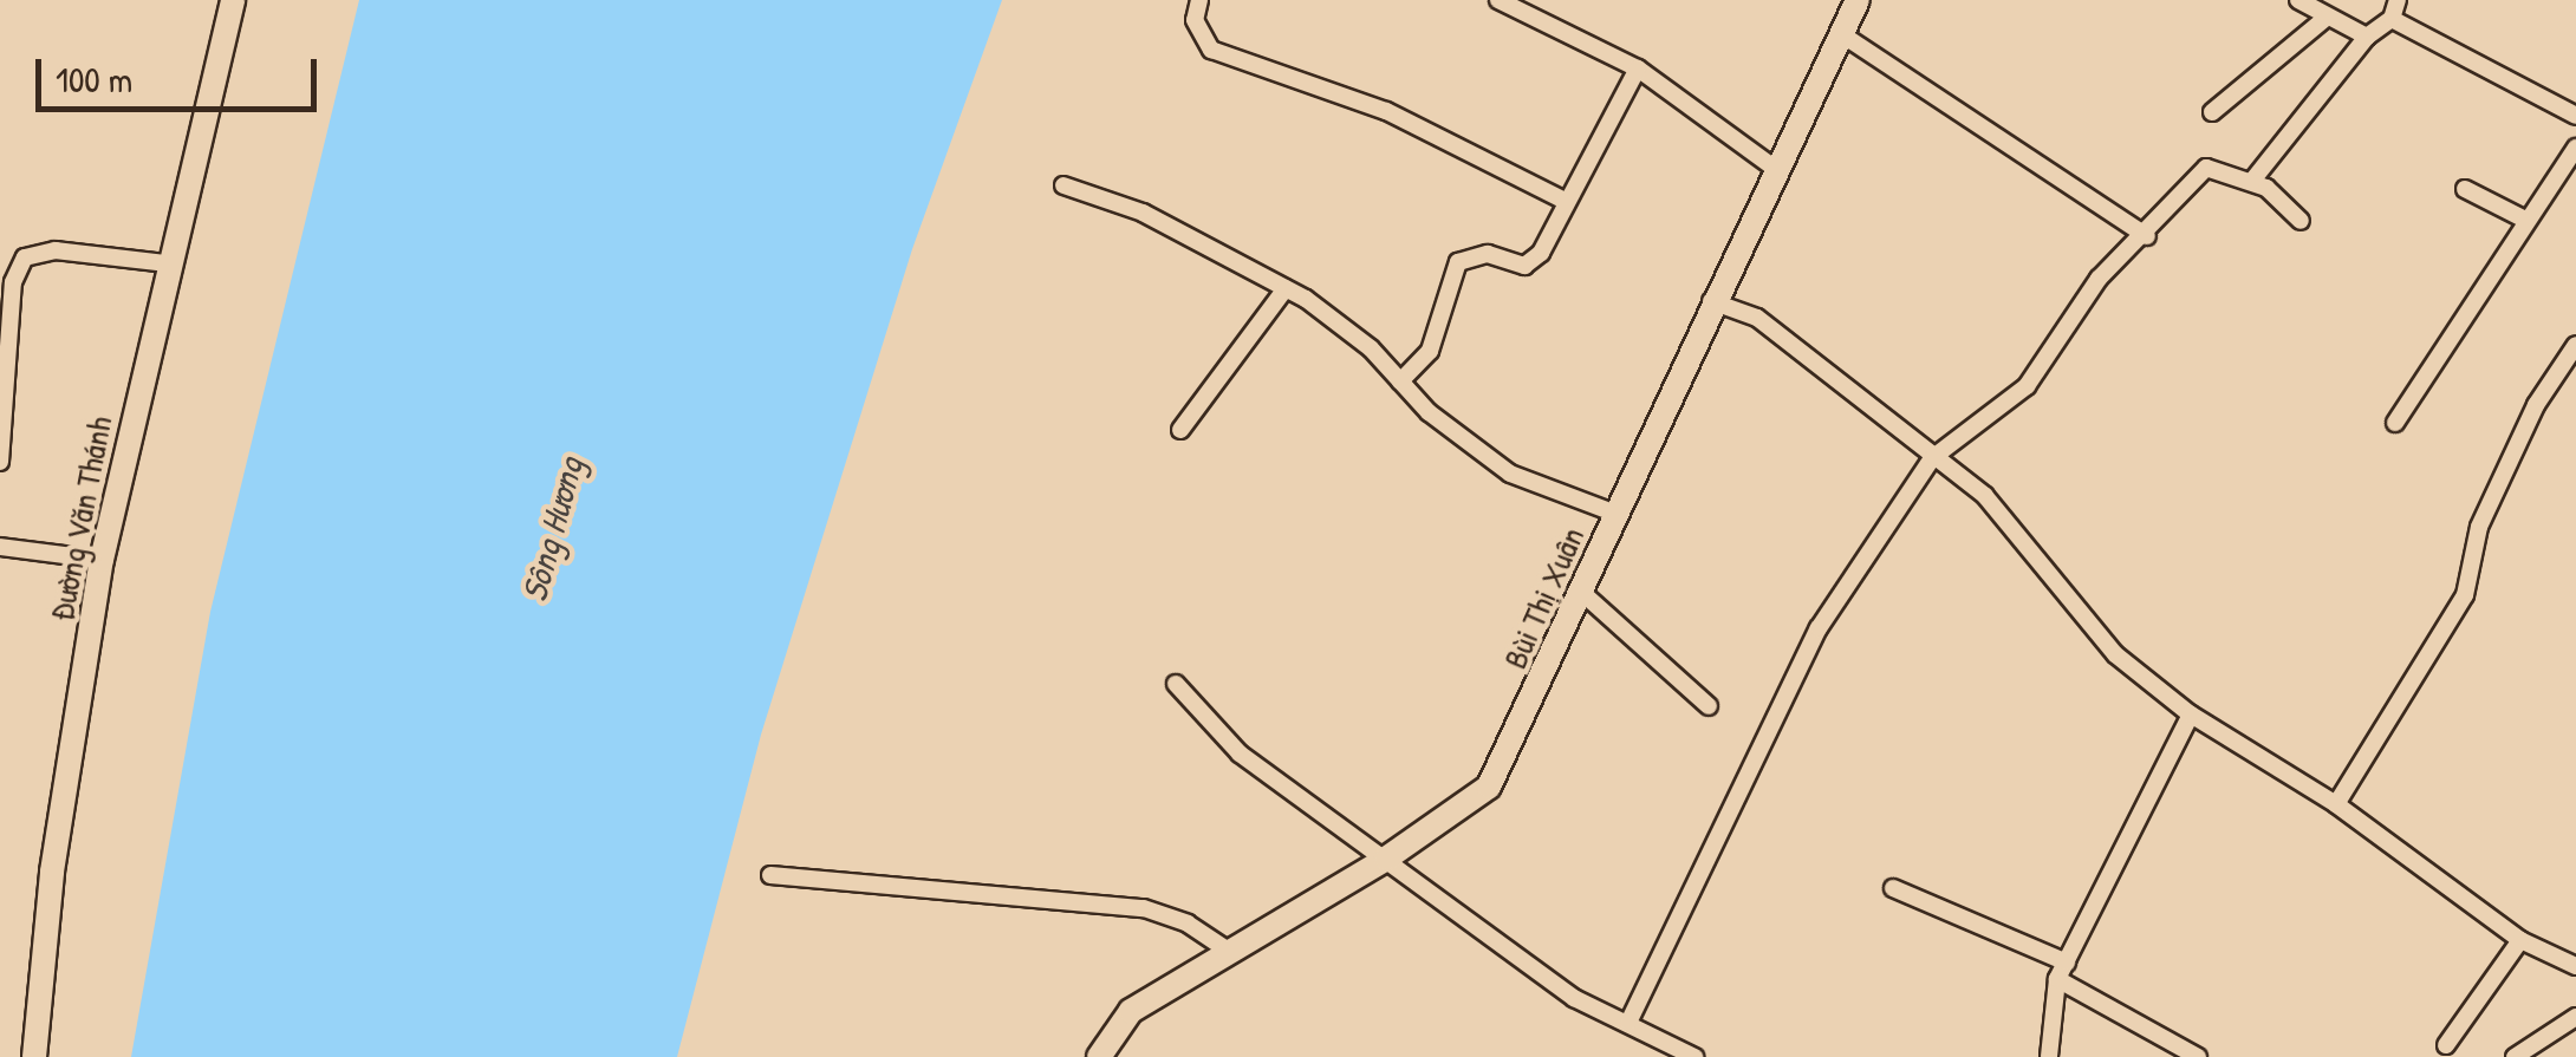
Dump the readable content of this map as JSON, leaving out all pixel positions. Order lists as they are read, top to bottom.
{
  "streets": {
    "street": ["Đường Văn Thánh", "Bùi Thị Xuân"]
  },
  "water": ["Sông Hương"],
  "scale_bar": "100 m"
}
